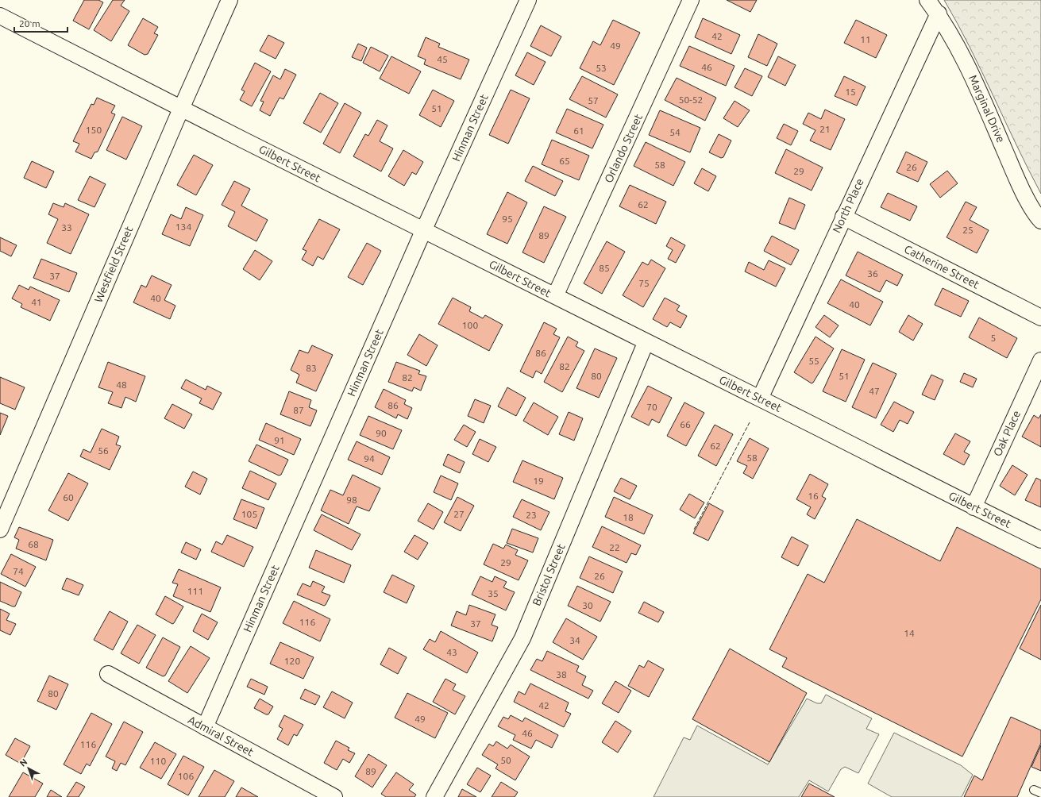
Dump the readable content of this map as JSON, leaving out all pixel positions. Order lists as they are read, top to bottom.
{
  "streets": {
    "street": [
      "Marginal Drive",
      "Hinman Street",
      "Orlando Street",
      "Gilbert Street",
      "North Place",
      "Westfield Street",
      "Catherine Street",
      "Oak Place",
      "Bristol Street",
      "Admiral Street"
    ]
  },
  "crossings": [
    ["Marginal Drive", "North Place"],
    ["Hinman Street", "Gilbert Street"],
    ["Hinman Street", "Admiral Street"],
    ["Orlando Street", "Gilbert Street"],
    ["Gilbert Street", "North Place"],
    ["Gilbert Street", "Westfield Street"],
    ["Gilbert Street", "Oak Place"],
    ["Gilbert Street", "Bristol Street"],
    ["North Place", "Catherine Street"]
  ],
  "house_numbers": [
    "42",
    "11",
    "49",
    "45",
    "46",
    "53",
    "15",
    "50-52",
    "57",
    "51",
    "21",
    "150",
    "61",
    "54",
    "65",
    "58",
    "26",
    "29",
    "62",
    "95",
    "134",
    "33",
    "25",
    "89",
    "85",
    "36",
    "37",
    "75",
    "40",
    "41",
    "40",
    "100",
    "5",
    "86",
    "55",
    "82",
    "83",
    "80",
    "51",
    "82",
    "48",
    "47",
    "86",
    "70",
    "87",
    "66",
    "90",
    "91",
    "62",
    "56",
    "58",
    "94",
    "19",
    "16",
    "60",
    "98",
    "105",
    "27",
    "23",
    "18",
    "68",
    "22",
    "29",
    "74",
    "26",
    "111",
    "35",
    "30",
    "116",
    "37",
    "14",
    "34",
    "43",
    "120",
    "38",
    "80",
    "42",
    "49",
    "46",
    "116",
    "50",
    "110",
    "89",
    "106"
  ],
  "scale_bar": "20 m",
  "north": "top left"
}
